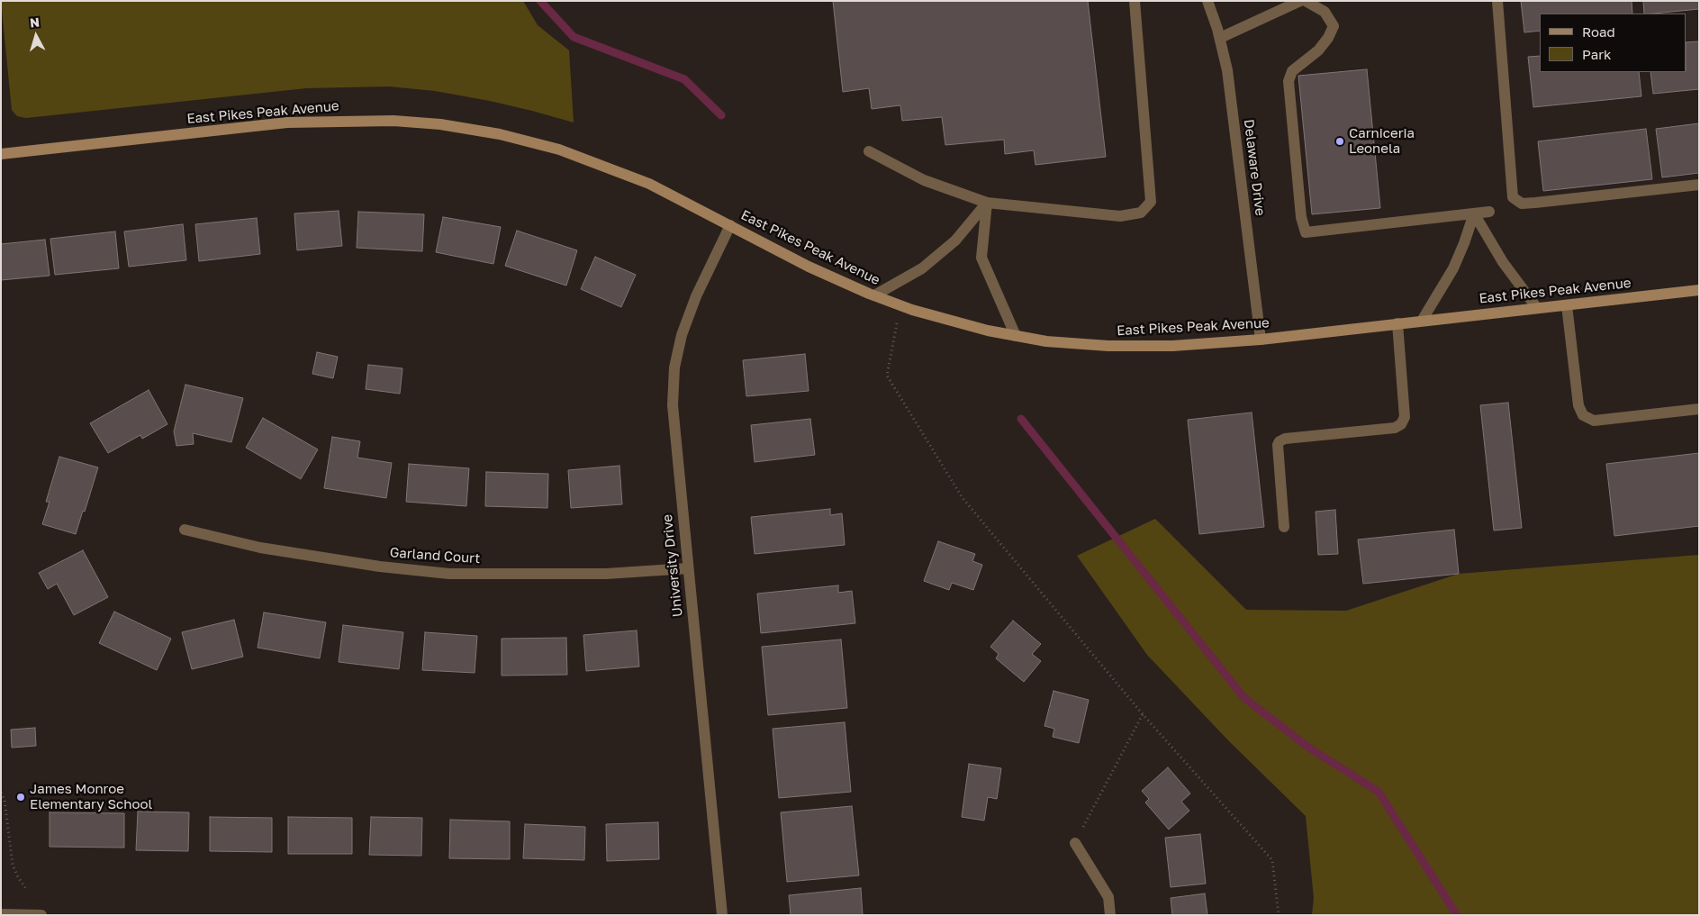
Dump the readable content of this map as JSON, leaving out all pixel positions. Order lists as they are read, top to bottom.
{
  "streets": {
    "main road": ["East Pikes Peak Avenue"],
    "street": ["Delaware Drive", "Garland Court", "University Drive"]
  },
  "crossings": [
    ["East Pikes Peak Avenue", "Delaware Drive"],
    ["East Pikes Peak Avenue", "University Drive"],
    ["Garland Court", "University Drive"]
  ],
  "places": ["Carniceria Leonela", "James Monroe Elementary School"],
  "legend": ["Road", "Park"],
  "north": "top"
}
